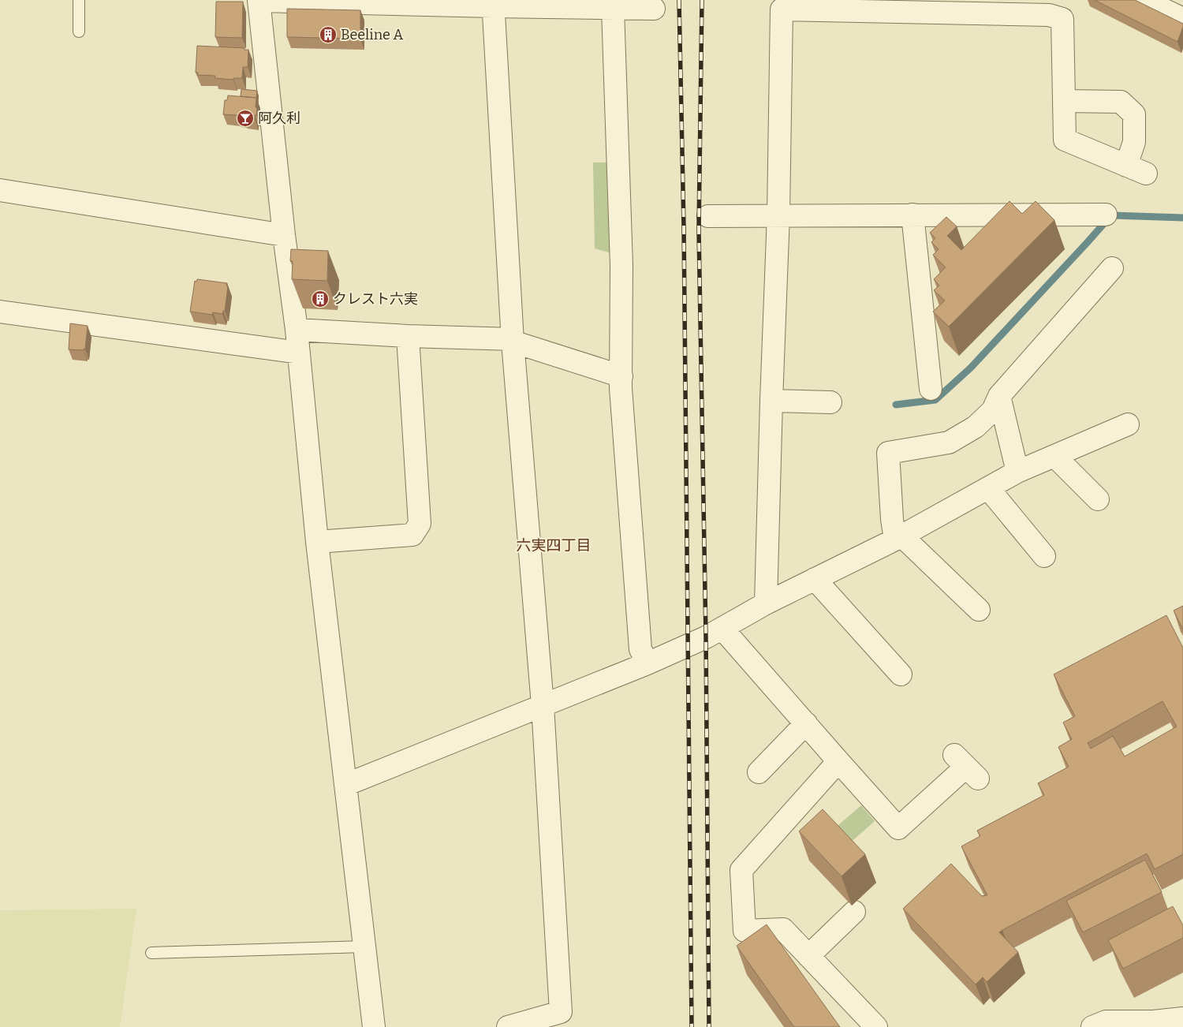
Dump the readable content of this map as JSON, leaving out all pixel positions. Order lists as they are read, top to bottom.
{
  "districts": ["六実四丁目"],
  "places": {
    "building": ["Beeline A", "クレスト六実"],
    "bar": ["阿久利"]
  }
}
